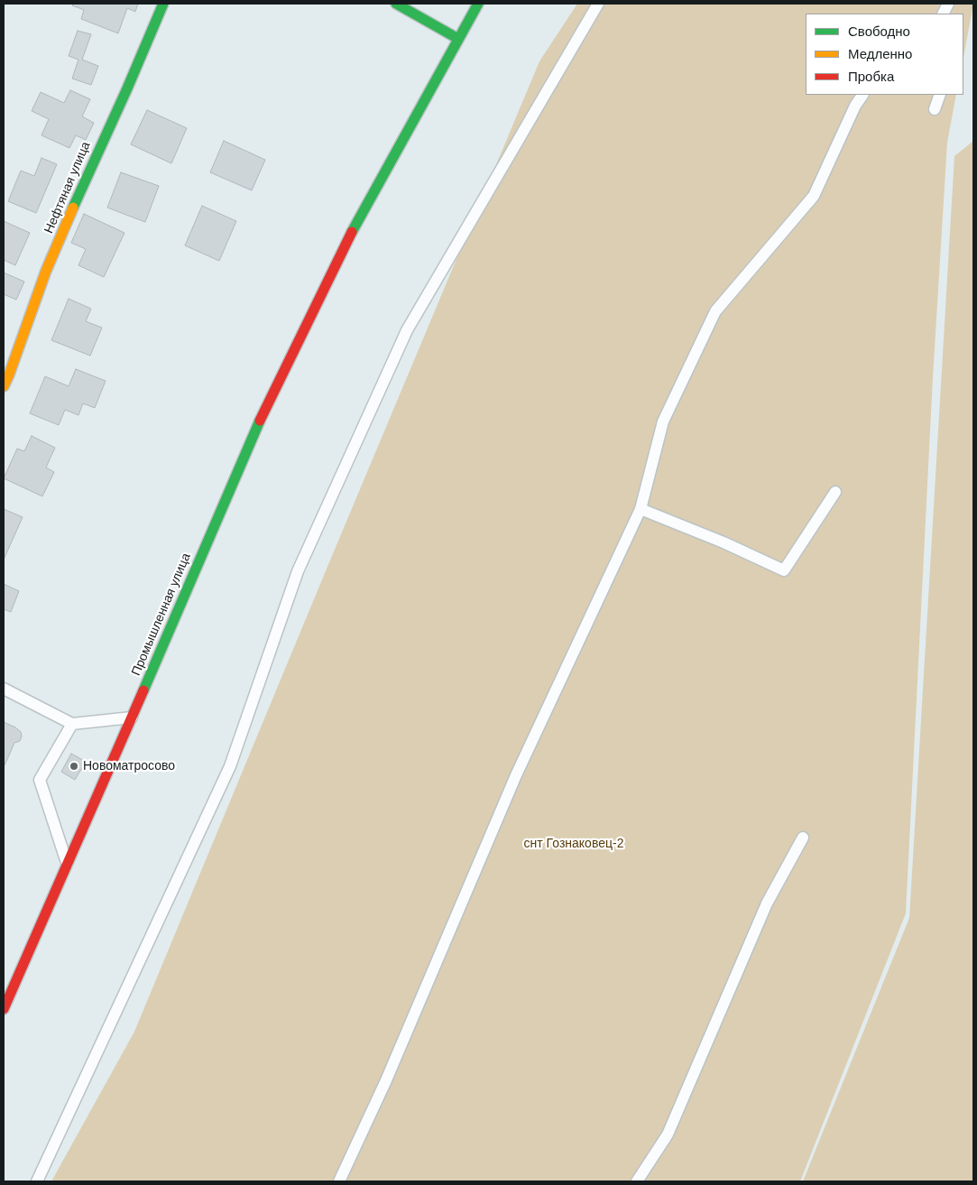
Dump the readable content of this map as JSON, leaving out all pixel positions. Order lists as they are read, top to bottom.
{
  "streets": {
    "main road": ["Нефтяная улица", "Промышленная улица"]
  },
  "parks": ["снт Гознаковец-2"],
  "places": ["Новоматросово"],
  "legend": ["Свободно", "Медленно", "Пробка"]
}
